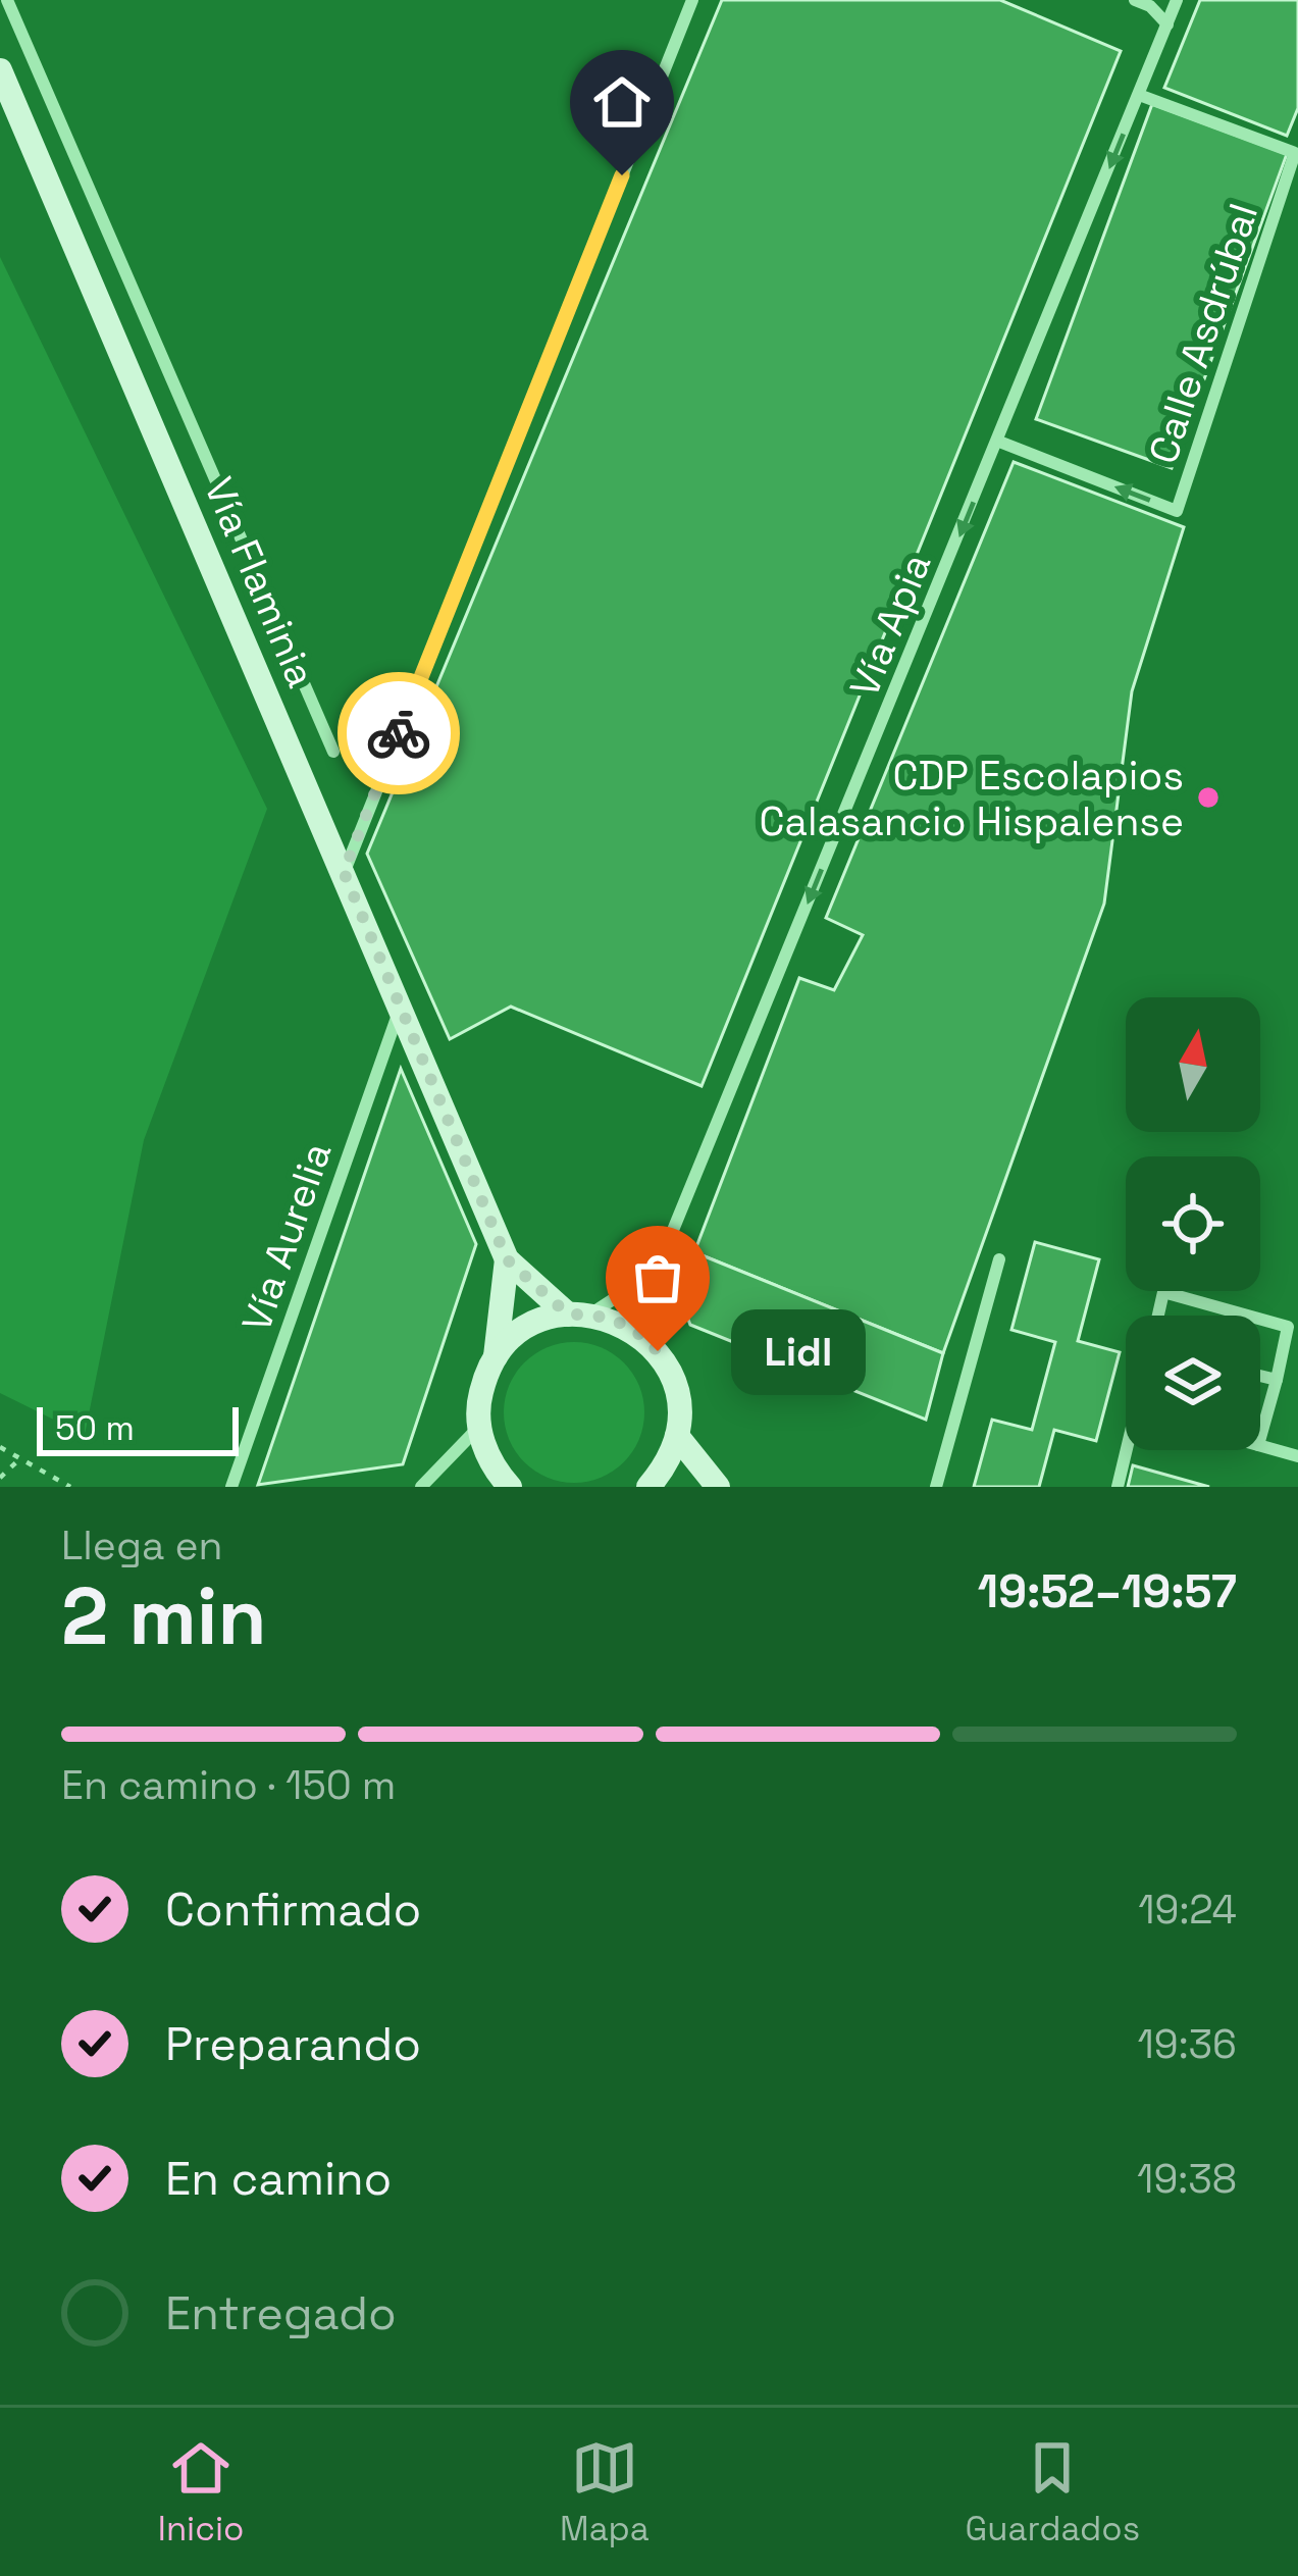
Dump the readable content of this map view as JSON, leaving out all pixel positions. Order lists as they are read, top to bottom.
{
  "streets": {
    "street": [
      "Calle Asdrúbal",
      "Vía Flaminia",
      "Vía Apia",
      "Vía Aurelia"
    ]
  },
  "crossings": [
    ["Calle Asdrúbal", "Vía Apia"],
    ["Vía Flaminia", "Vía Apia"],
    ["Vía Flaminia", "Vía Aurelia"]
  ],
  "one_way": ["Vía Apia"],
  "places": ["CDP Escolapios Calasancio Hispalense", "Lidl"],
  "scale_bar": "50 m",
  "north": "top",
  "page": {
    "bubble": "Lidl",
    "scale": "50 m",
    "heading": ["2 min", "Llega en", "19:52–19:57"],
    "bar": "En camino · 150 m",
    "list": [
      ["Confirmado", "19:24"],
      ["Preparando", "19:36"],
      ["En camino", "19:38"],
      "Entregado"
    ],
    "tabs": ["Inicio", "Mapa", "Guardados"]
  }
}
